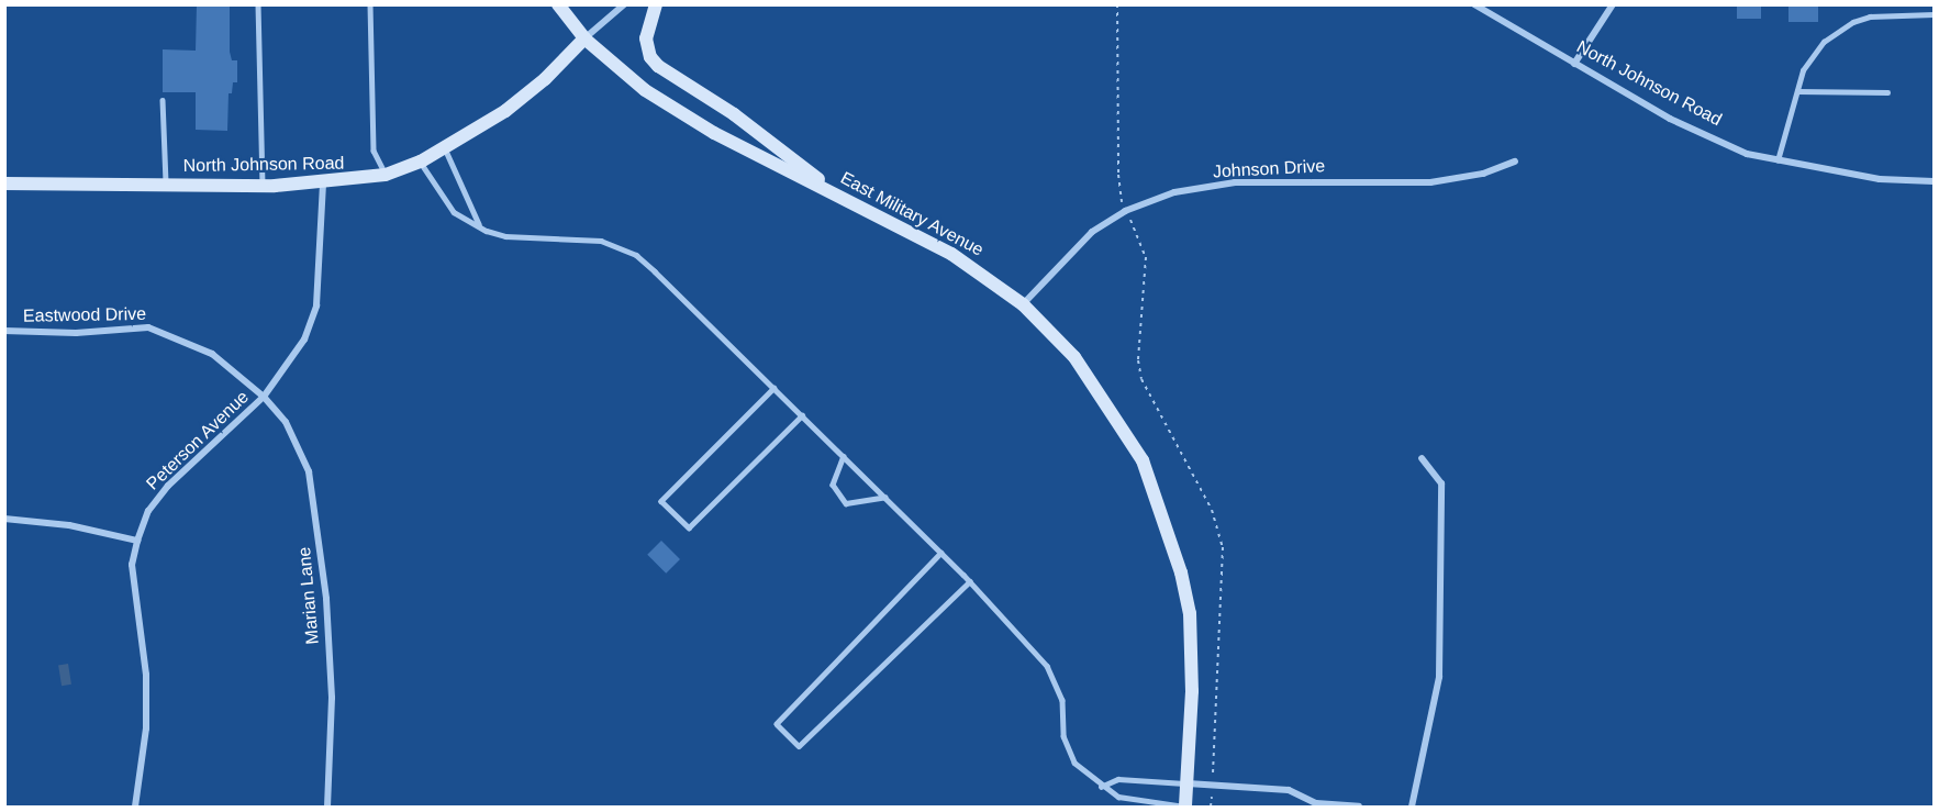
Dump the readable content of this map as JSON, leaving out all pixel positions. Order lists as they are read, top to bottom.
{
  "streets": {
    "main road": ["North Johnson Road", "East Military Avenue"],
    "street": [
      "Johnson Drive",
      "Eastwood Drive",
      "Peterson Avenue",
      "Marian Lane"
    ]
  },
  "crossings": [
    ["North Johnson Road", "East Military Avenue"],
    ["North Johnson Road", "Peterson Avenue"],
    ["Johnson Drive", "East Military Avenue"],
    ["Eastwood Drive", "Peterson Avenue"],
    ["Eastwood Drive", "Marian Lane"],
    ["Peterson Avenue", "Marian Lane"]
  ]
}
